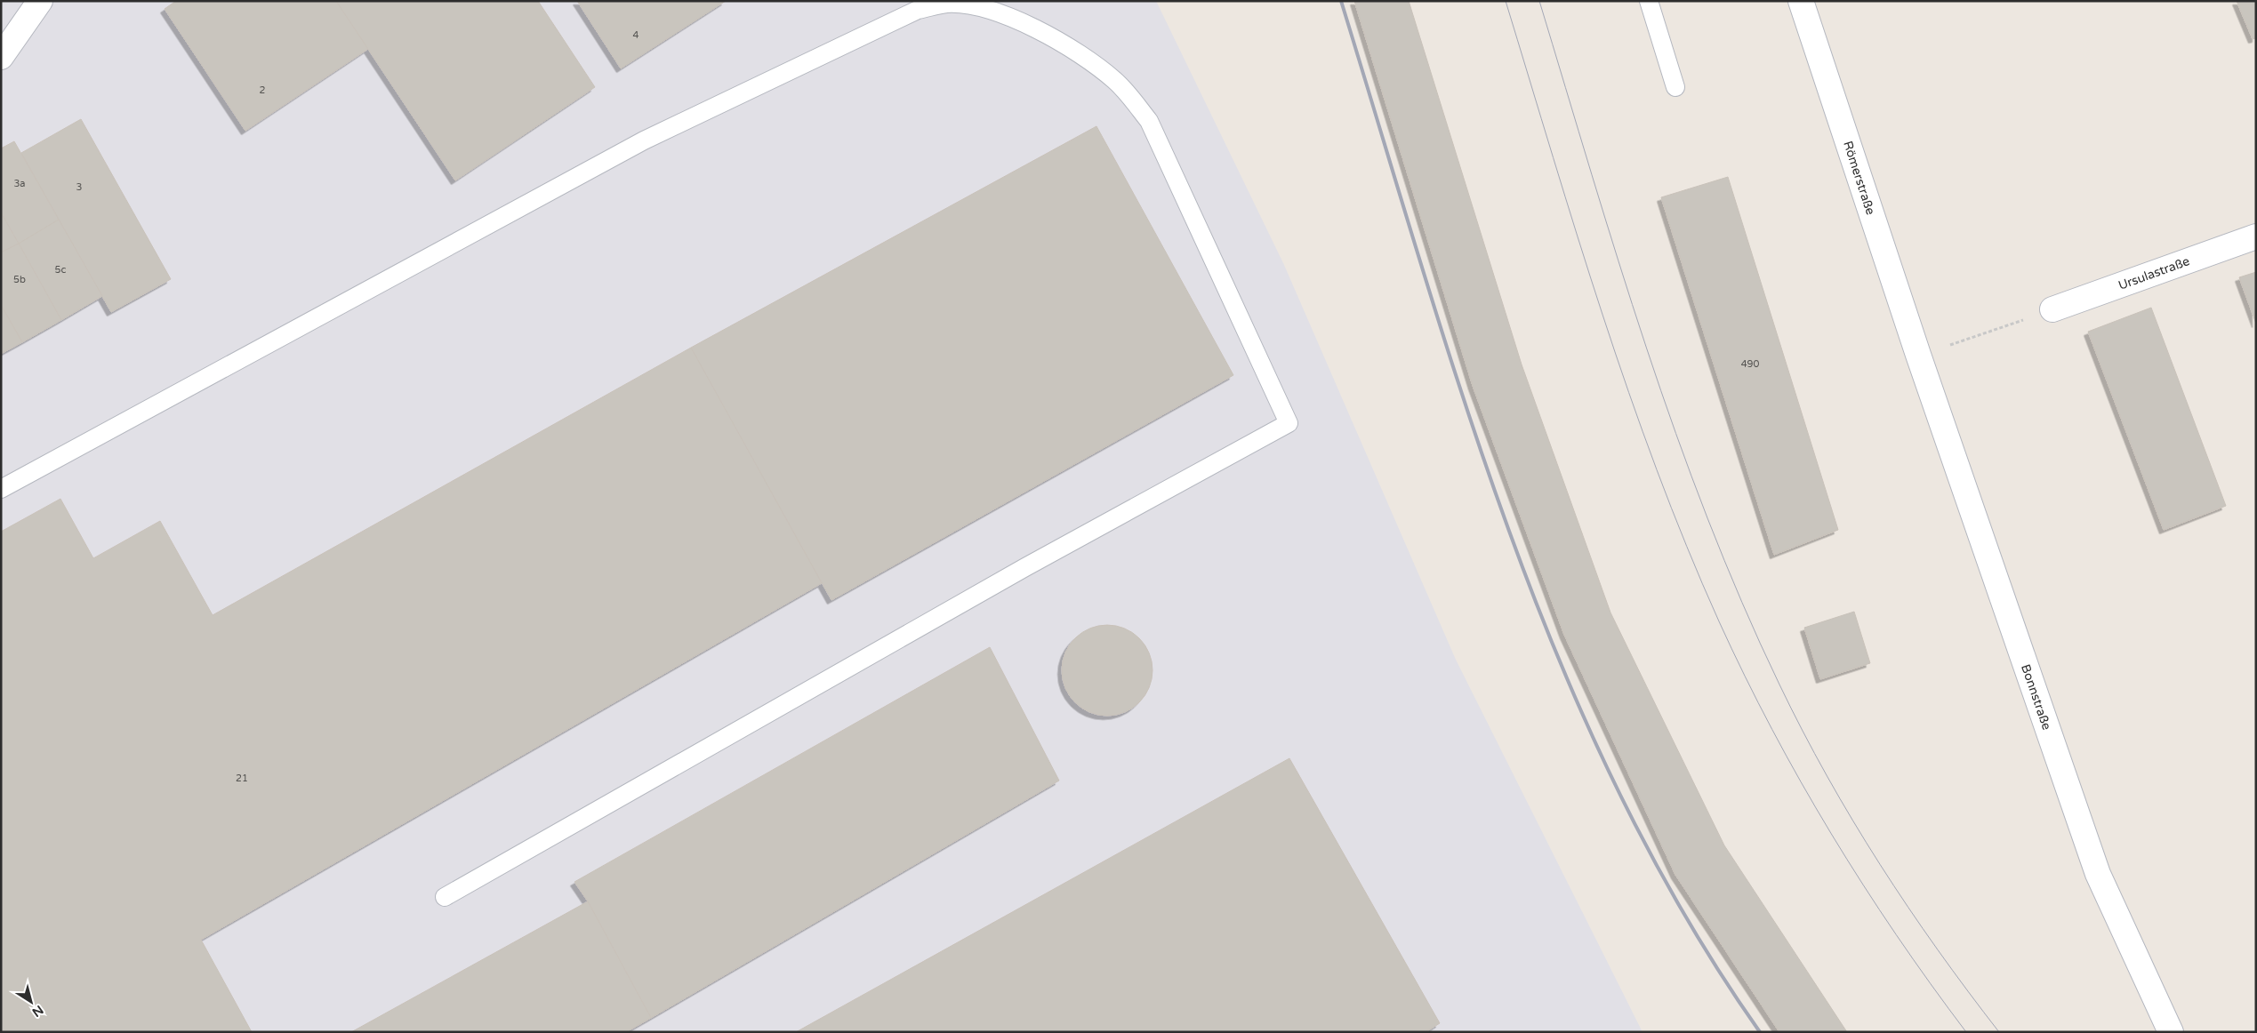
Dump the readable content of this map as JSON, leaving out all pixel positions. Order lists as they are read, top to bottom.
{
  "streets": {
    "main road": ["Römerstraße", "Ursulastraße", "Bonnstraße"]
  },
  "crossings": [
    ["Römerstraße", "Bonnstraße"]
  ],
  "house_numbers": [
    "4",
    "2",
    "3a",
    "3",
    "5c",
    "5b",
    "490",
    "21"
  ],
  "north": "bottom right"
}
